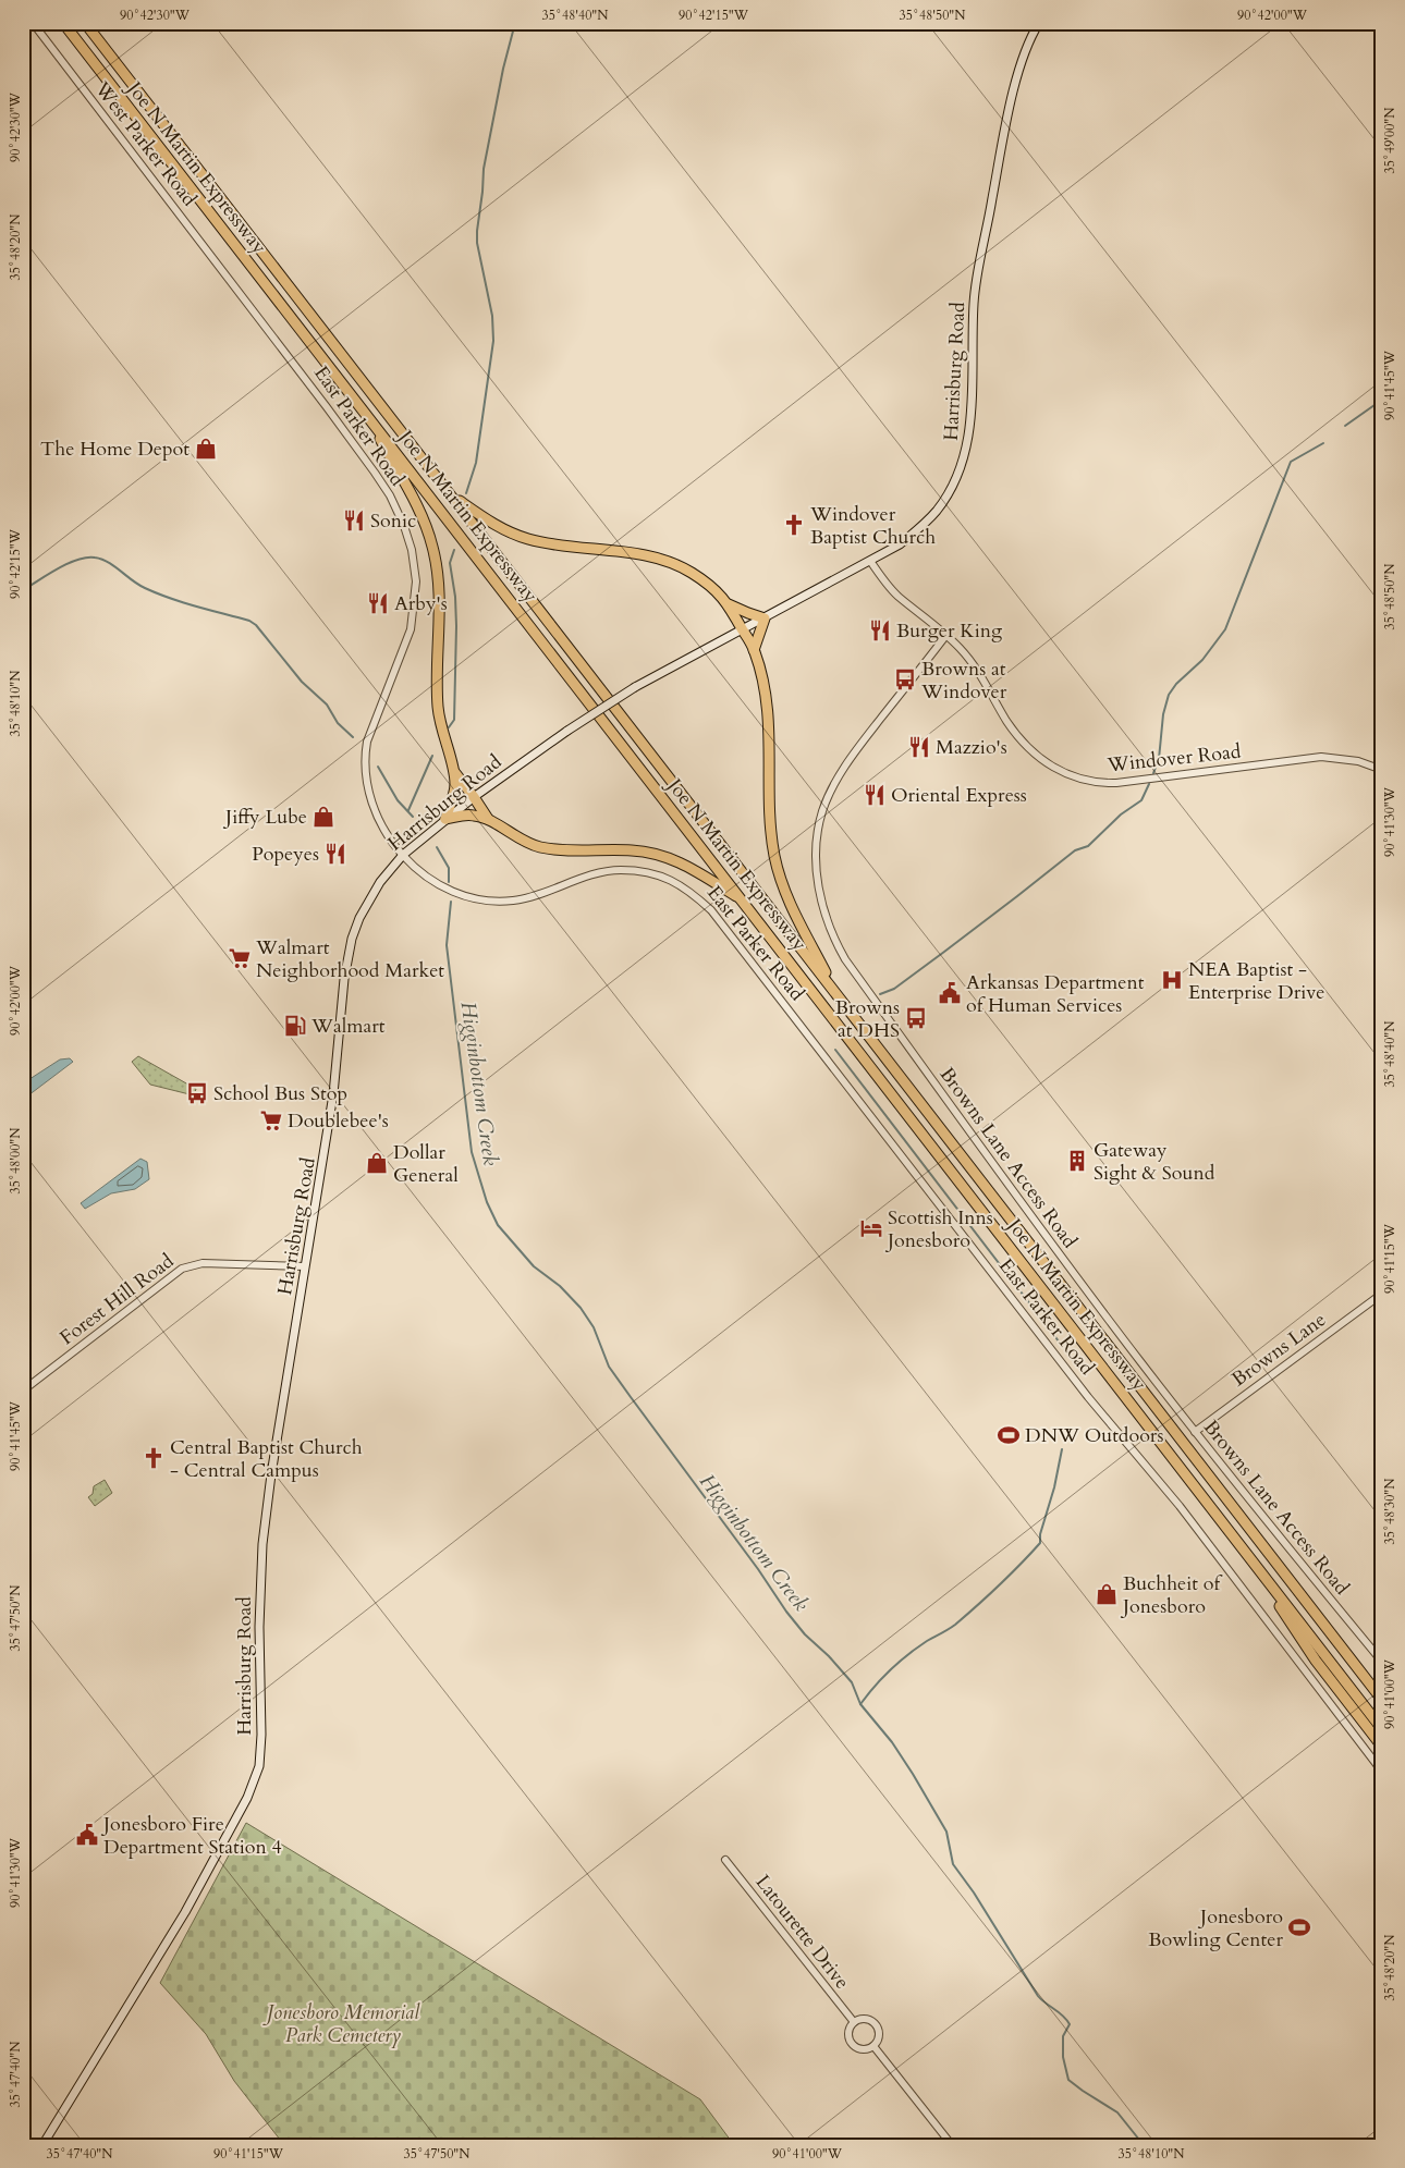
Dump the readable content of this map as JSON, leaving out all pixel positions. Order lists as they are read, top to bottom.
{
  "streets": {
    "highway": ["Joe N Martin Expressway"],
    "main road": ["Harrisburg Road"],
    "street": [
      "West Parker Road",
      "East Parker Road",
      "Windover Road",
      "Browns Lane Access Road",
      "Forest Hill Road",
      "Browns Lane",
      "Latourette Drive"
    ]
  },
  "crossings": [
    ["West Parker Road", "East Parker Road"],
    ["Harrisburg Road", "East Parker Road"],
    ["Harrisburg Road", "Windover Road"],
    ["Harrisburg Road", "Forest Hill Road"],
    ["Windover Road", "Browns Lane Access Road"],
    ["Browns Lane Access Road", "Browns Lane"]
  ],
  "water": ["Higginbottom Creek"],
  "parks": ["Jonesboro Memorial Park Cemetery"],
  "places": {
    "shop": [
      "The Home Depot",
      "Jiffy Lube",
      "Dollar General",
      "Buchheit of Jonesboro"
    ],
    "restaurant": [
      "Sonic",
      "Arby's",
      "Burger King",
      "Mazzio's",
      "Oriental Express",
      "Popeyes"
    ],
    "church": ["Windover Baptist Church", "Central Baptist Church - Central Campus"],
    "bus stop": ["Browns at Windover", "Browns at DHS", "School Bus Stop"],
    "supermarket": ["Walmart Neighborhood Market", "Doublebee's"],
    "hospital": ["NEA Baptist - Enterprise Drive"],
    "public building": ["Arkansas Department of Human Services", "Jonesboro Fire Department Station 4"],
    "fuel station": ["Walmart"],
    "building": ["Gateway Sight & Sound"],
    "hotel": ["Scottish Inns Jonesboro"],
    "sports": ["DNW Outdoors", "Jonesboro Bowling Center"]
  },
  "coordinates": [
    "90°42'30\"W",
    "35°48'40\"N",
    "90°42'15\"W",
    "35°48'50\"N",
    "90°42'00\"W",
    "35°49'00\"N",
    "35°48'20\"N",
    "90°41'45\"W",
    "35°48'10\"N",
    "90°41'30\"W",
    "35°48'00\"N",
    "90°41'15\"W",
    "35°48'30\"N",
    "35°47'50\"N",
    "90°41'00\"W",
    "35°47'40\"N"
  ]
}
